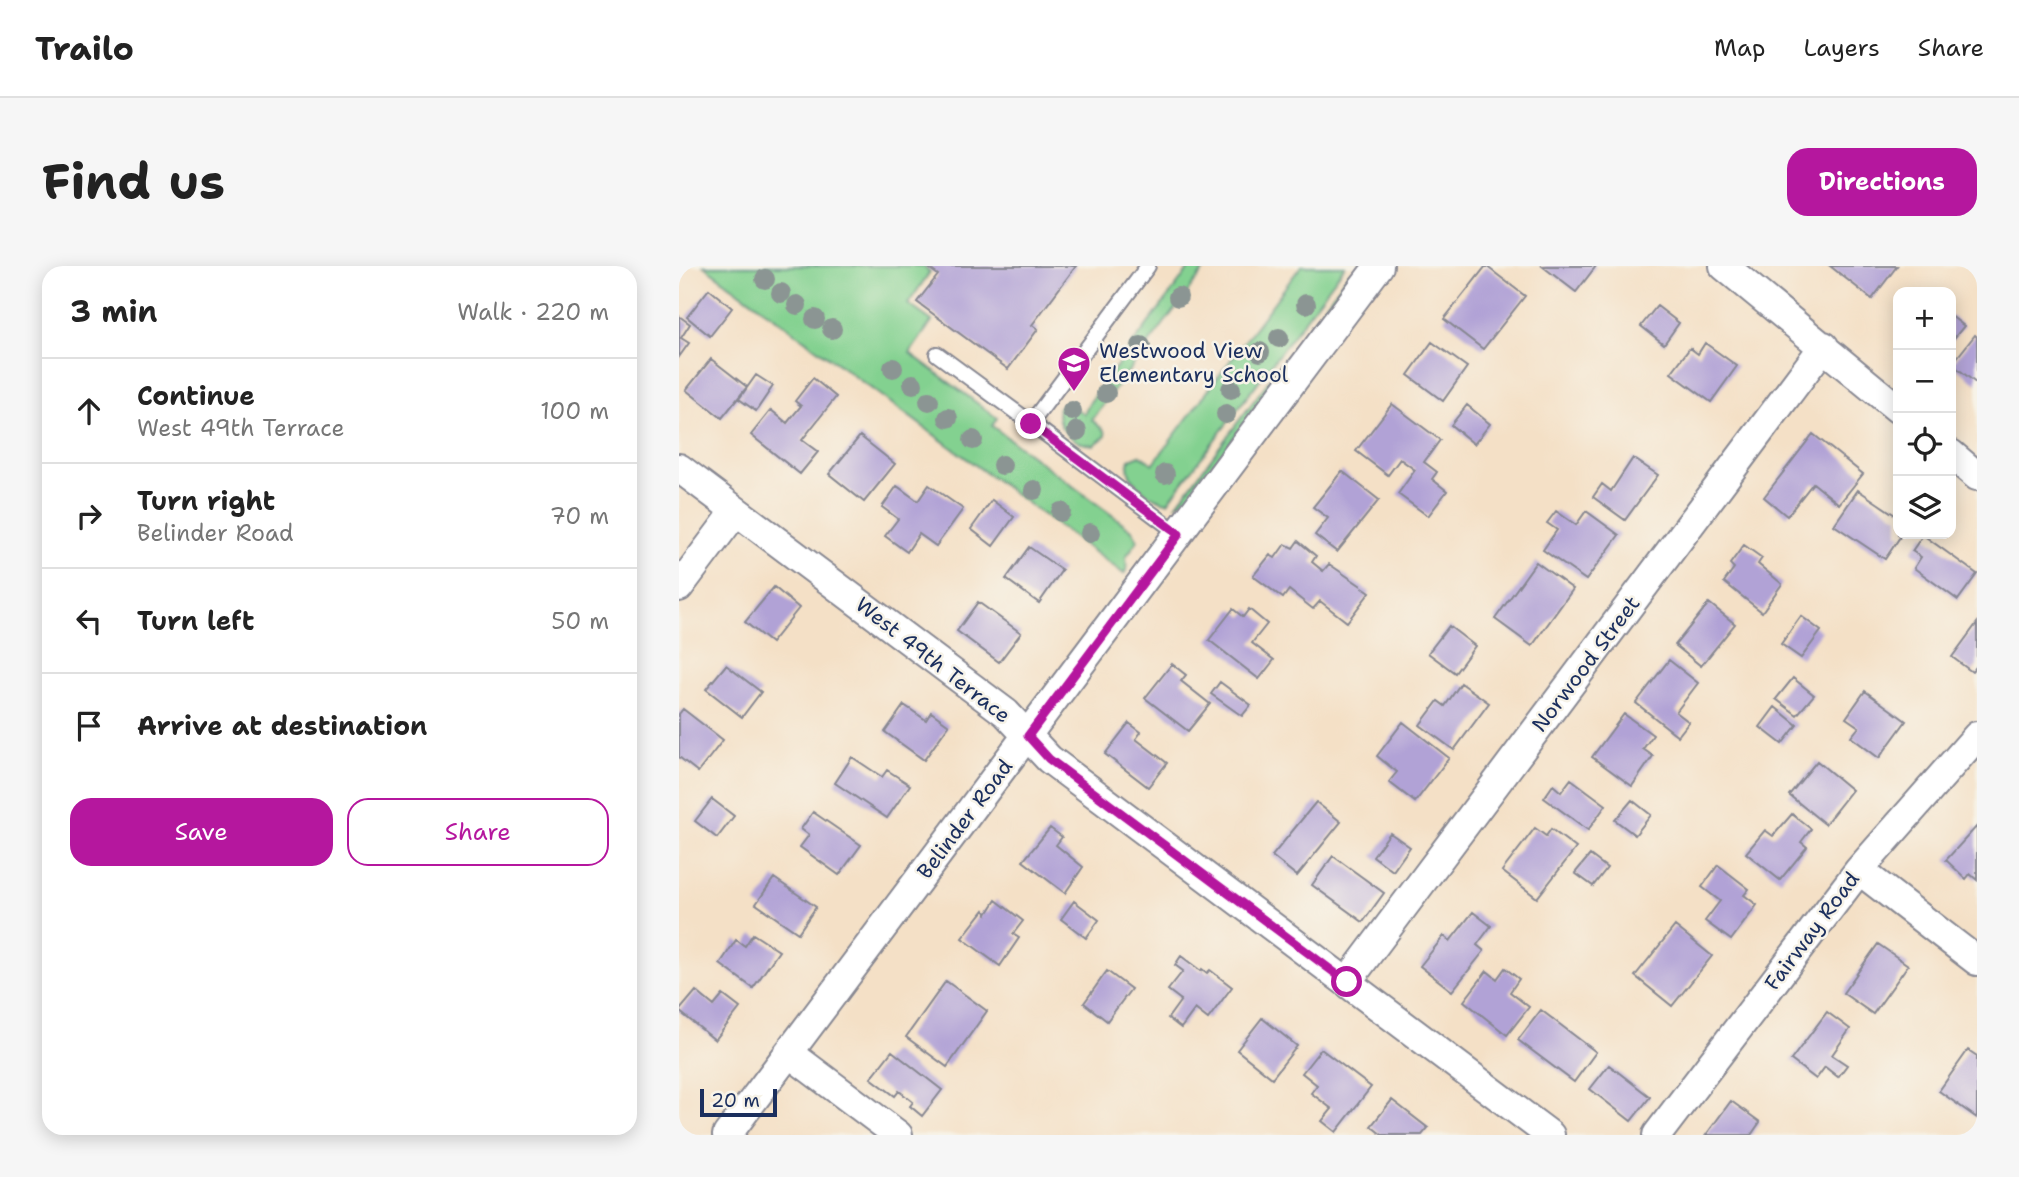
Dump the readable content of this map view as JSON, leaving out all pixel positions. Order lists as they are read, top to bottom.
{
  "streets": {
    "street": [
      "West 49th Terrace",
      "Norwood Street",
      "Belinder Road",
      "Fairway Road"
    ]
  },
  "crossings": [
    ["West 49th Terrace", "Norwood Street"],
    ["West 49th Terrace", "Belinder Road"]
  ],
  "places": {
    "school or university": ["Westwood View Elementary School"]
  },
  "scale_bar": "20 m",
  "page": {
    "header": "Trailo",
    "nav": ["Map", "Layers", "Share"],
    "buttons": [
      "Directions",
      ["Save", "Share"]
    ],
    "title": "Find us",
    "heading": ["3 min", "Walk · 220 m"],
    "map_buttons": ["+", "−"],
    "list": [
      ["Continue", "West 49th Terrace", "100 m"],
      ["Turn right", "Belinder Road", "70 m"],
      ["Turn left", "50 m"],
      "Arrive at destination"
    ],
    "scale": "20 m"
  }
}
